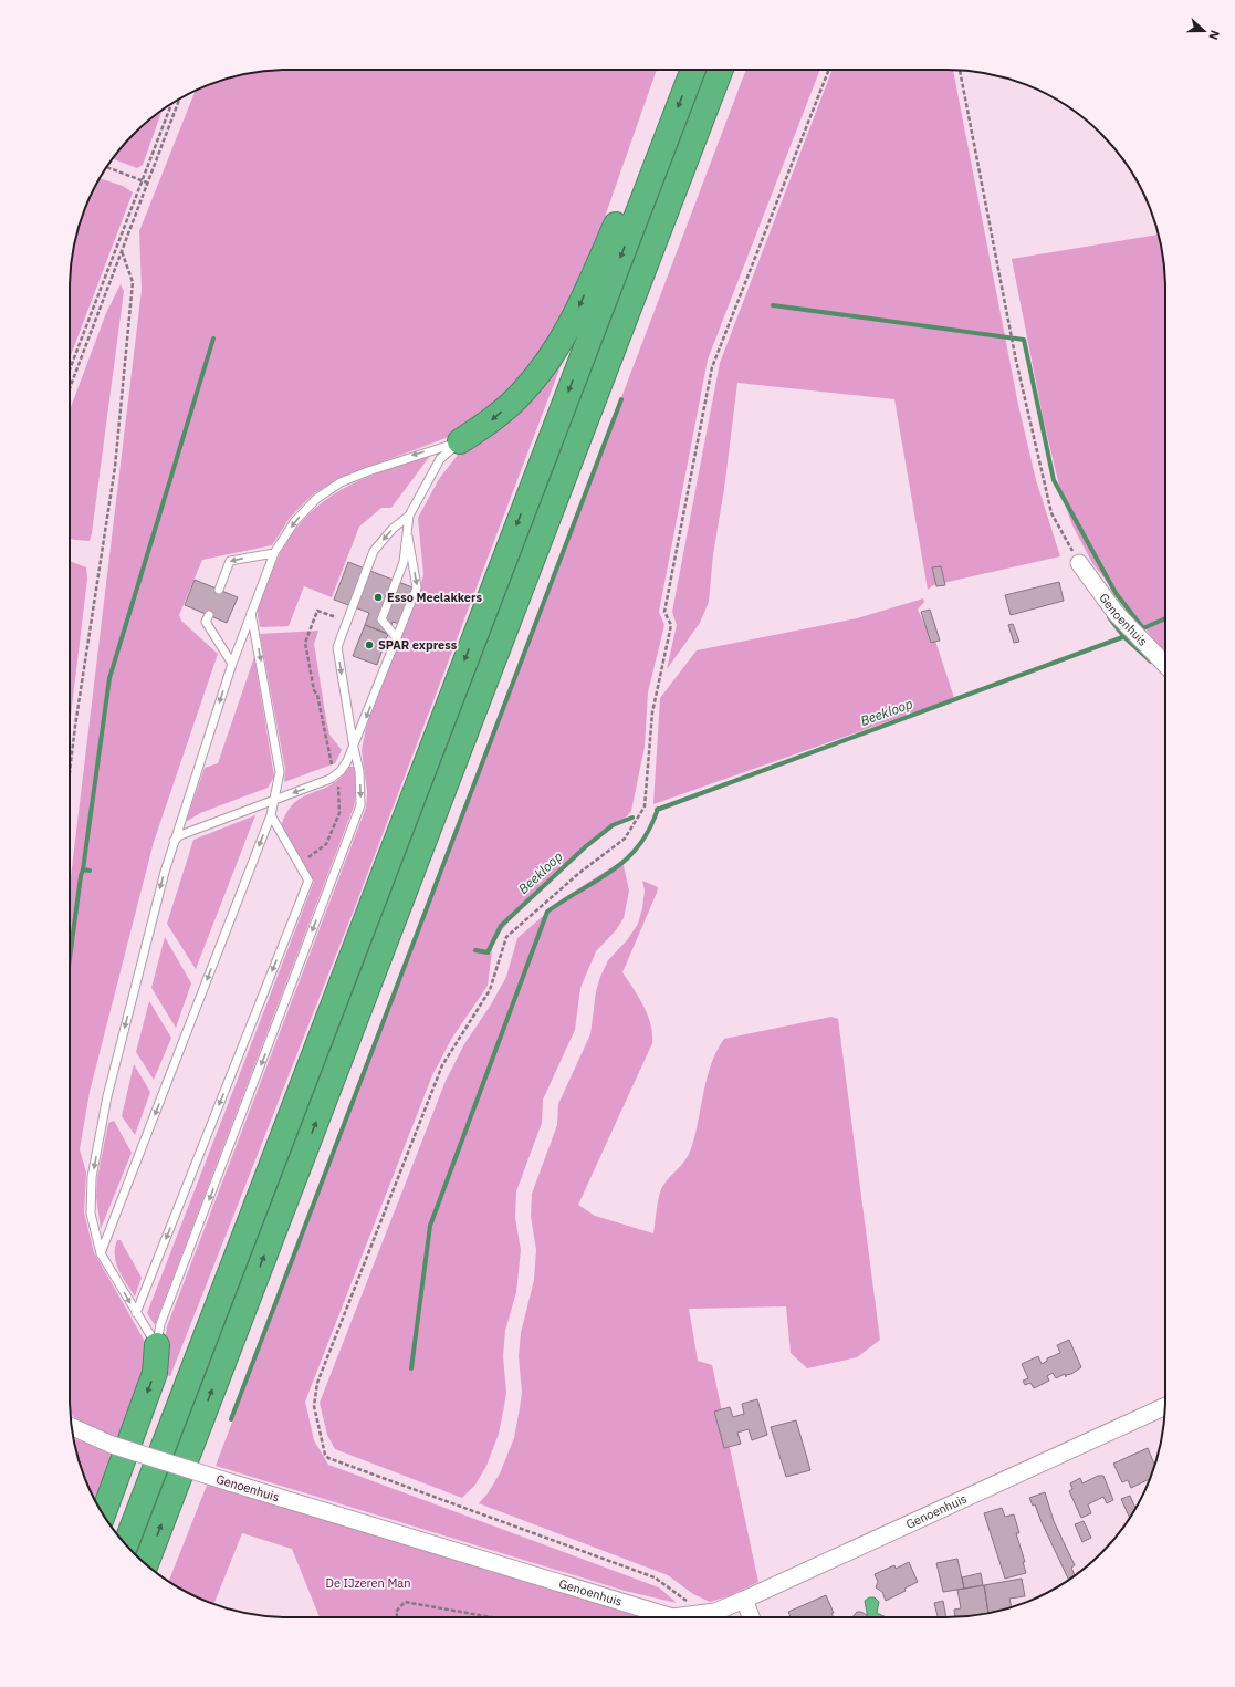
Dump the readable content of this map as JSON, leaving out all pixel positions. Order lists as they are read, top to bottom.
{
  "streets": {
    "street": ["Genoenhuis"]
  },
  "water": ["Beekloop"],
  "parks": ["De IJzeren Man"],
  "places": ["Esso Meelakkers", "SPAR express"],
  "north": "right"
}
